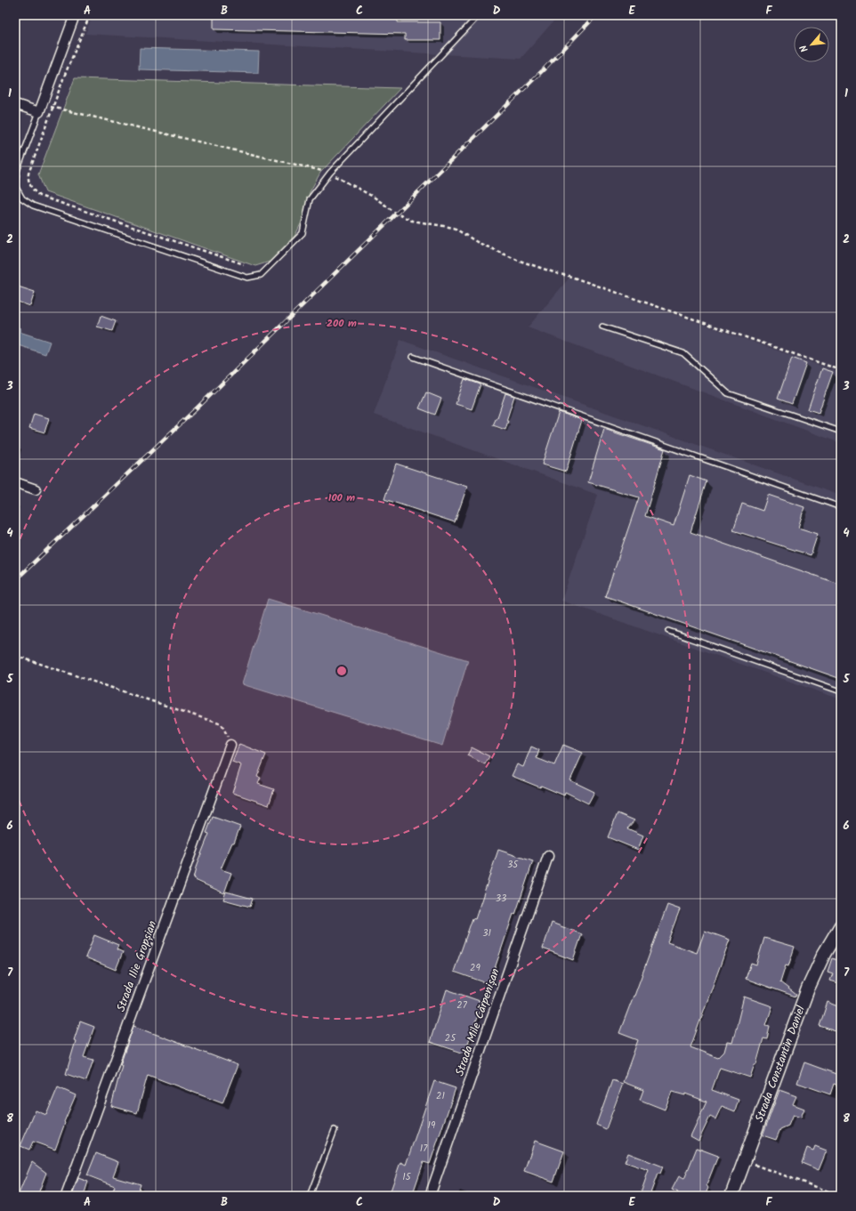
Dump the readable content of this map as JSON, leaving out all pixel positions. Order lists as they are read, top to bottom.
{
  "streets": {
    "street": ["Strada Ilie Gropșian", "Strada Mile Cărpenișan", "Strada Constantin Daniel"]
  },
  "house_numbers": [
    "35",
    "33",
    "31",
    "29",
    "27",
    "25",
    "21",
    "19",
    "17",
    "15"
  ],
  "north": "bottom left",
  "grid": {
    "columns": [
      "A",
      "B",
      "C",
      "D",
      "E",
      "F"
    ],
    "rows": [
      "1",
      "2",
      "3",
      "4",
      "5",
      "6",
      "7",
      "8"
    ]
  },
  "rings": ["200 m", "100 m"]
}
